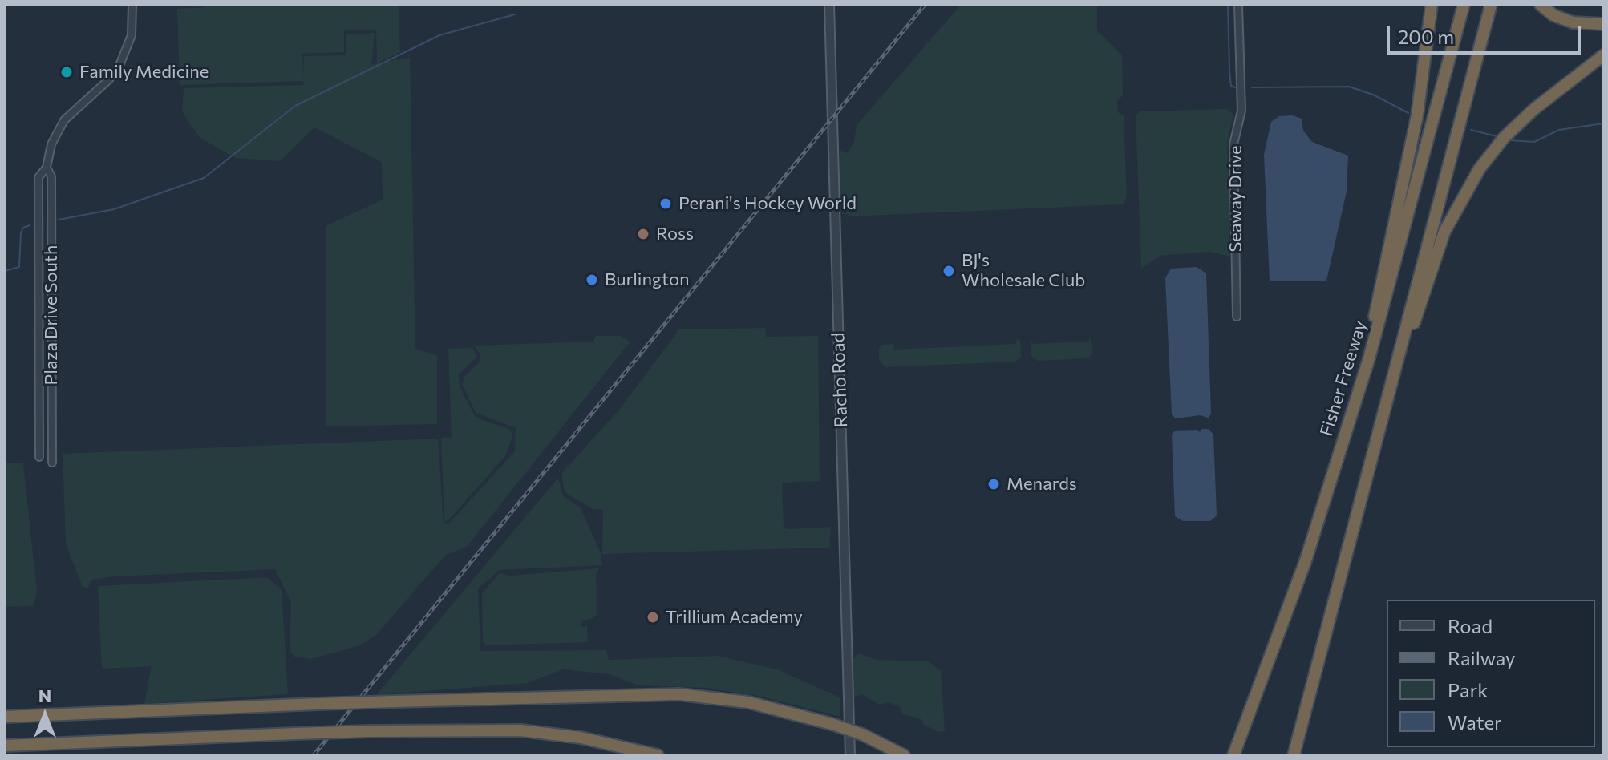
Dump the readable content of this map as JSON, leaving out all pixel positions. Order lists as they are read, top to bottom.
{
  "streets": {
    "highway": ["Fisher Freeway"],
    "street": ["Seaway Drive", "Plaza Drive South", "Racho Road"]
  },
  "places": [
    "Family Medicine",
    "Perani's Hockey World",
    "Ross",
    "BJ's Wholesale Club",
    "Burlington",
    "Menards",
    "Trillium Academy"
  ],
  "legend": [
    "Road",
    "Railway",
    "Park",
    "Water"
  ],
  "scale_bar": "200 m",
  "north": "top"
}
